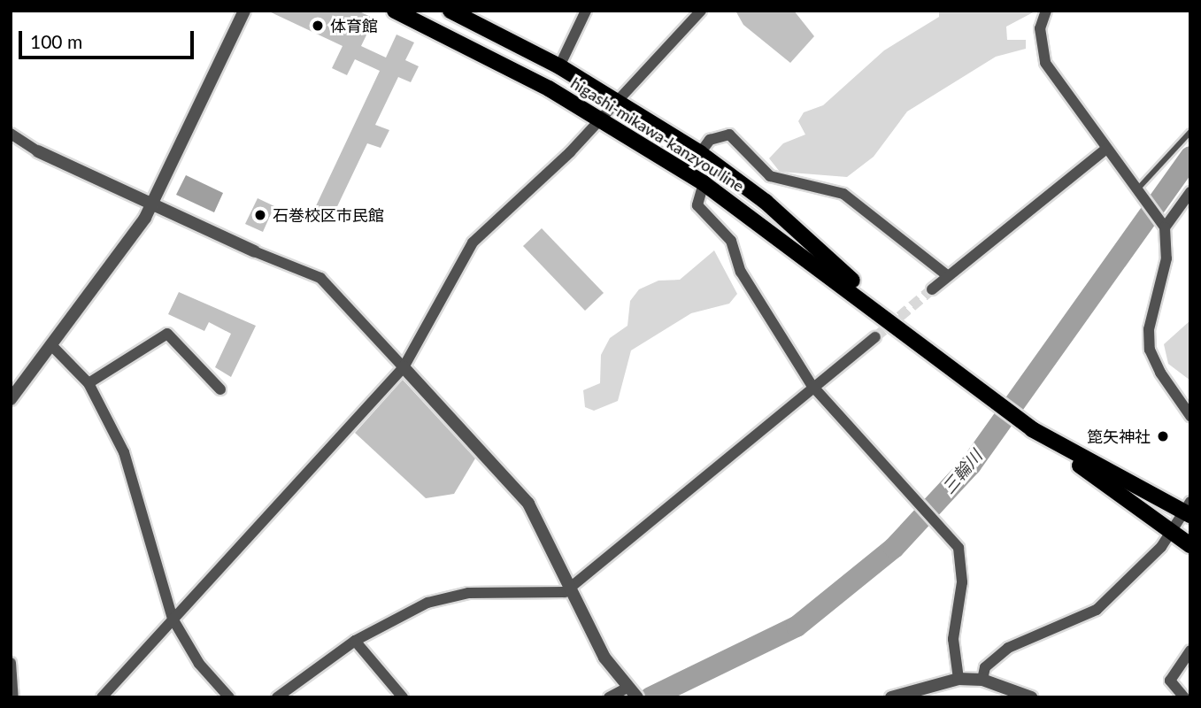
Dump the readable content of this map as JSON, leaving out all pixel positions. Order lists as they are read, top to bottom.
{
  "streets": {
    "main road": ["higashi-mikawa-kanzyou line"]
  },
  "water": ["三輪川"],
  "places": ["体育館", "石巻校区市民館", "箆矢神社"],
  "scale_bar": "100 m"
}
